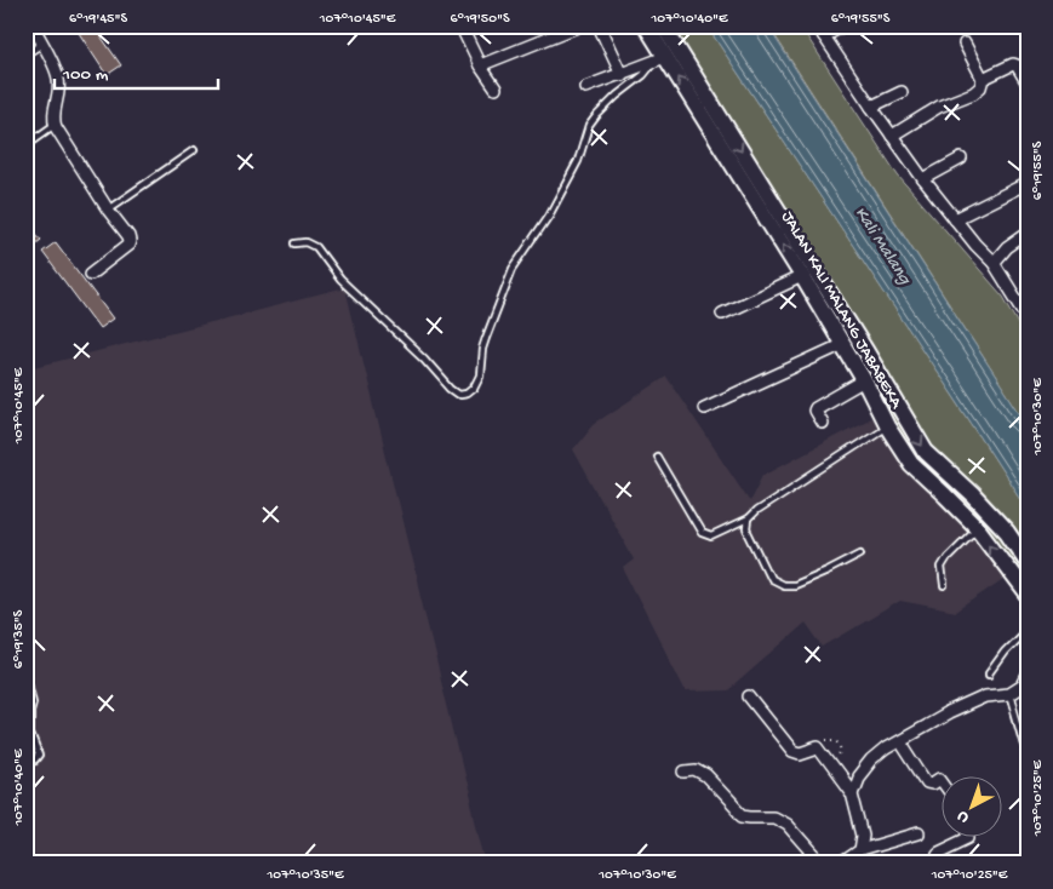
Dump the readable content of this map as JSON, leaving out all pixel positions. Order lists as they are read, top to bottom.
{
  "streets": {
    "main road": ["JALAN KALI MALANG JABABEKA"]
  },
  "water": ["Kali Malang"],
  "scale_bar": "100 m",
  "north": "bottom left",
  "coordinates": [
    "6°19'45\"S",
    "107°10'45\"E",
    "6°19'50\"S",
    "107°10'40\"E",
    "6°19'55\"S",
    "107°10'30\"E",
    "6°19'35\"S",
    "107°10'25\"E",
    "107°10'35\"E"
  ]
}
